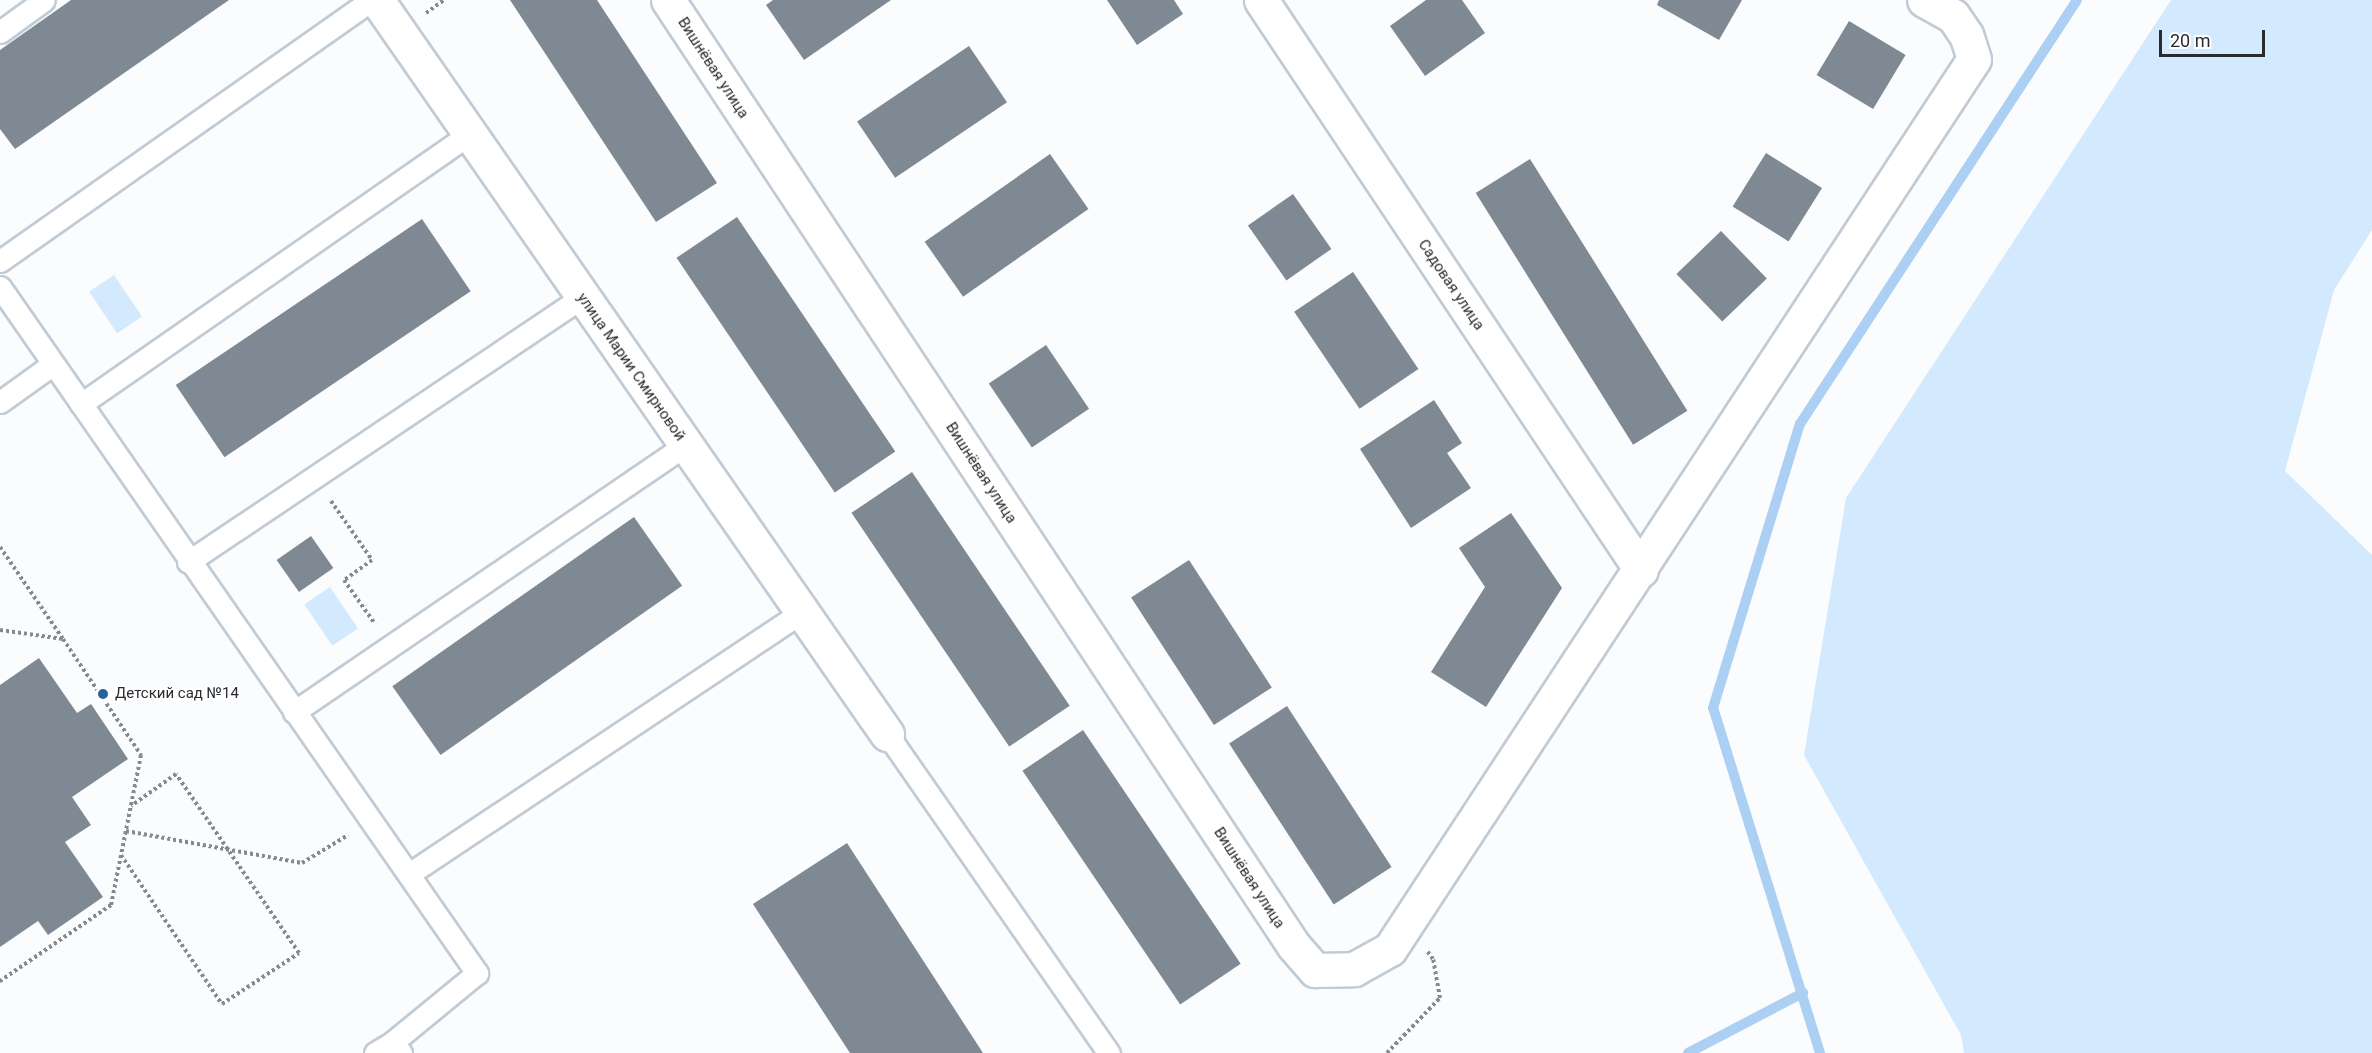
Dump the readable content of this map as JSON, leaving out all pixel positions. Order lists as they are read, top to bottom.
{
  "streets": {
    "street": ["Вишнёвая улица", "Садовая улица", "улица Марии Смирновой"]
  },
  "crossings": [
    ["Вишнёвая улица", "Садовая улица"]
  ],
  "places": ["Детский сад №14"],
  "scale_bar": "20 m"
}
